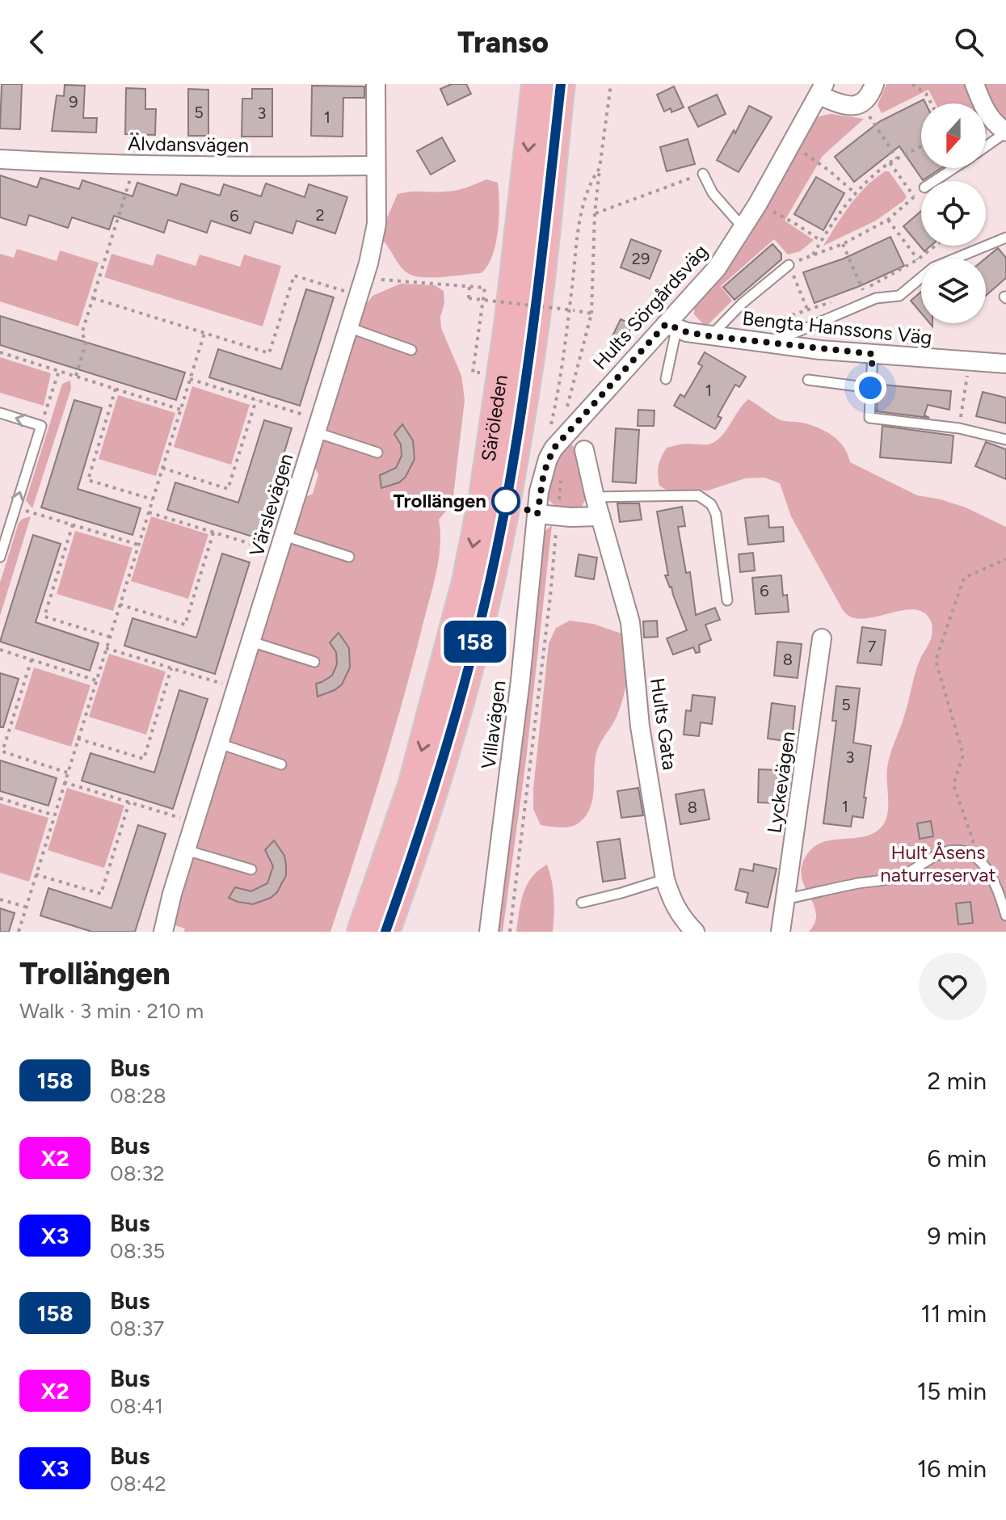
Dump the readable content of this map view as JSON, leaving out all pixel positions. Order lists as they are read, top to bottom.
{
  "streets": {
    "main road": ["Säröleden"],
    "street": [
      "Älvdansvägen",
      "Hults Sörgårdsväg",
      "Bengta Hanssons Väg",
      "Värslevägen",
      "Hults Gata",
      "Villavägen",
      "Lyckevägen"
    ]
  },
  "crossings": [
    ["Älvdansvägen", "Värslevägen"],
    ["Hults Sörgårdsväg", "Bengta Hanssons Väg"],
    ["Hults Sörgårdsväg", "Villavägen"]
  ],
  "parks": ["Hult Åsens naturreservat"],
  "places": ["Trollängen"],
  "lines": ["bus line 158"],
  "house_numbers": [
    "9",
    "5",
    "3",
    "1",
    "2",
    "6",
    "29",
    "1",
    "6",
    "7",
    "8",
    "5",
    "3",
    "1",
    "8"
  ],
  "north": "bottom",
  "page": {
    "header": "Transo",
    "on_map": "158",
    "heading": ["Trollängen", "Walk · 3 min · 210 m"],
    "list": [
      {
        "mark": "158",
        "name": "Bus",
        "note": "08:28",
        "value": "2 min"
      },
      {
        "mark": "X2",
        "name": "Bus",
        "note": "08:32",
        "value": "6 min"
      },
      {
        "mark": "X3",
        "name": "Bus",
        "note": "08:35",
        "value": "9 min"
      },
      {
        "mark": "158",
        "name": "Bus",
        "note": "08:37",
        "value": "11 min"
      },
      {
        "mark": "X2",
        "name": "Bus",
        "note": "08:41",
        "value": "15 min"
      },
      {
        "mark": "X3",
        "name": "Bus",
        "note": "08:42",
        "value": "16 min"
      }
    ]
  }
}
